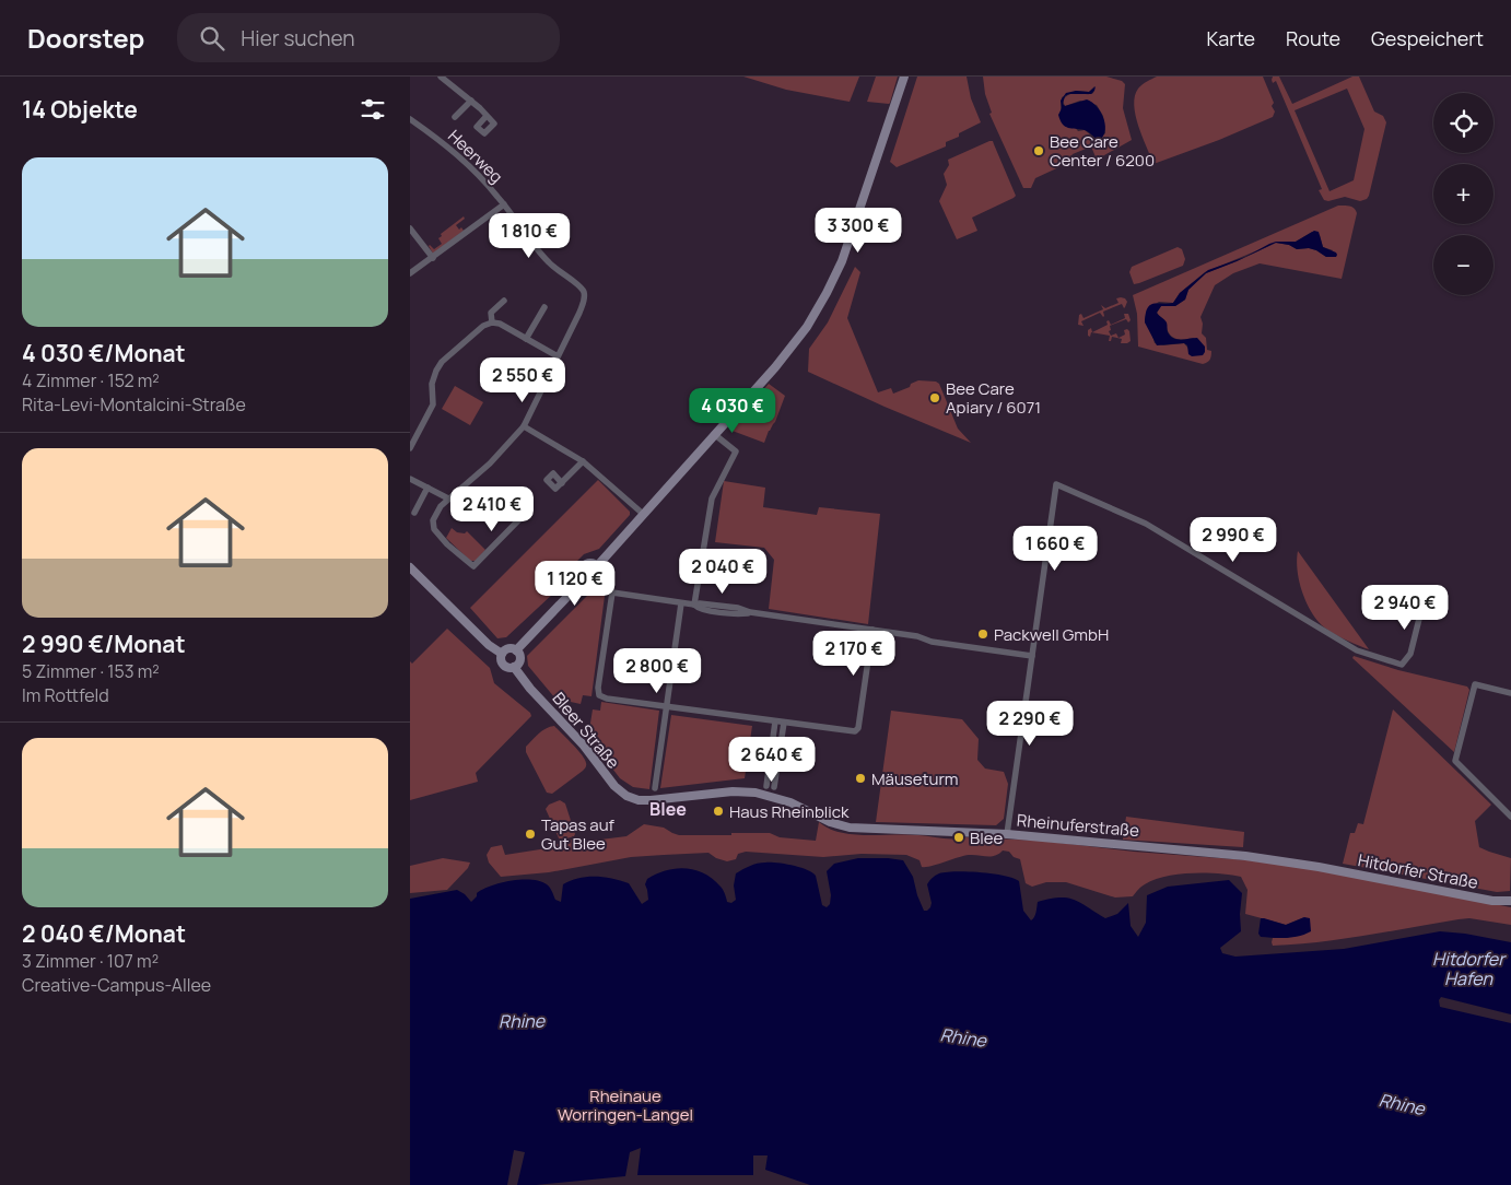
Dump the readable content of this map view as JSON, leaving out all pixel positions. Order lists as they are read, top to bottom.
{
  "streets": {
    "street": [
      "Heerweg",
      "Bleer Straße",
      "Rheinuferstraße",
      "Hitdorfer Straße"
    ]
  },
  "crossings": [
    ["Bleer Straße", "Rheinuferstraße"],
    ["Rheinuferstraße", "Hitdorfer Straße"]
  ],
  "districts": ["Blee"],
  "water": ["Hitdorfer Hafen", "Rhine"],
  "parks": ["Rheinaue Worringen-Langel"],
  "places": [
    "Bee Care Center / 6200",
    "Bee Care Apiary / 6071",
    "Packwell GmbH",
    "Mäuseturm",
    "Haus Rheinblick",
    "Tapas auf Gut Blee",
    "Blee"
  ],
  "page": {
    "header": "Doorstep",
    "search": "Hier suchen",
    "nav": ["Karte", "Route", "Gespeichert"],
    "heading": "14 Objekte",
    "map_buttons": ["+", "−"],
    "list": [
      {
        "name": "4 030 €/Monat",
        "note": "4 Zimmer · 152 m² · Rita-Levi-Montalcini-Straße"
      },
      {
        "name": "2 990 €/Monat",
        "note": "5 Zimmer · 153 m² · Im Rottfeld"
      },
      {
        "name": "2 040 €/Monat",
        "note": "3 Zimmer · 107 m² · Creative-Campus-Allee"
      }
    ],
    "price": [
      "3 300 €",
      "1 810 €",
      "2 550 €",
      "4 030 €",
      "2 410 €",
      "2 990 €",
      "1 660 €",
      "2 040 €",
      "1 120 €",
      "2 940 €",
      "2 170 €",
      "2 800 €",
      "2 290 €",
      "2 640 €"
    ]
  }
}
